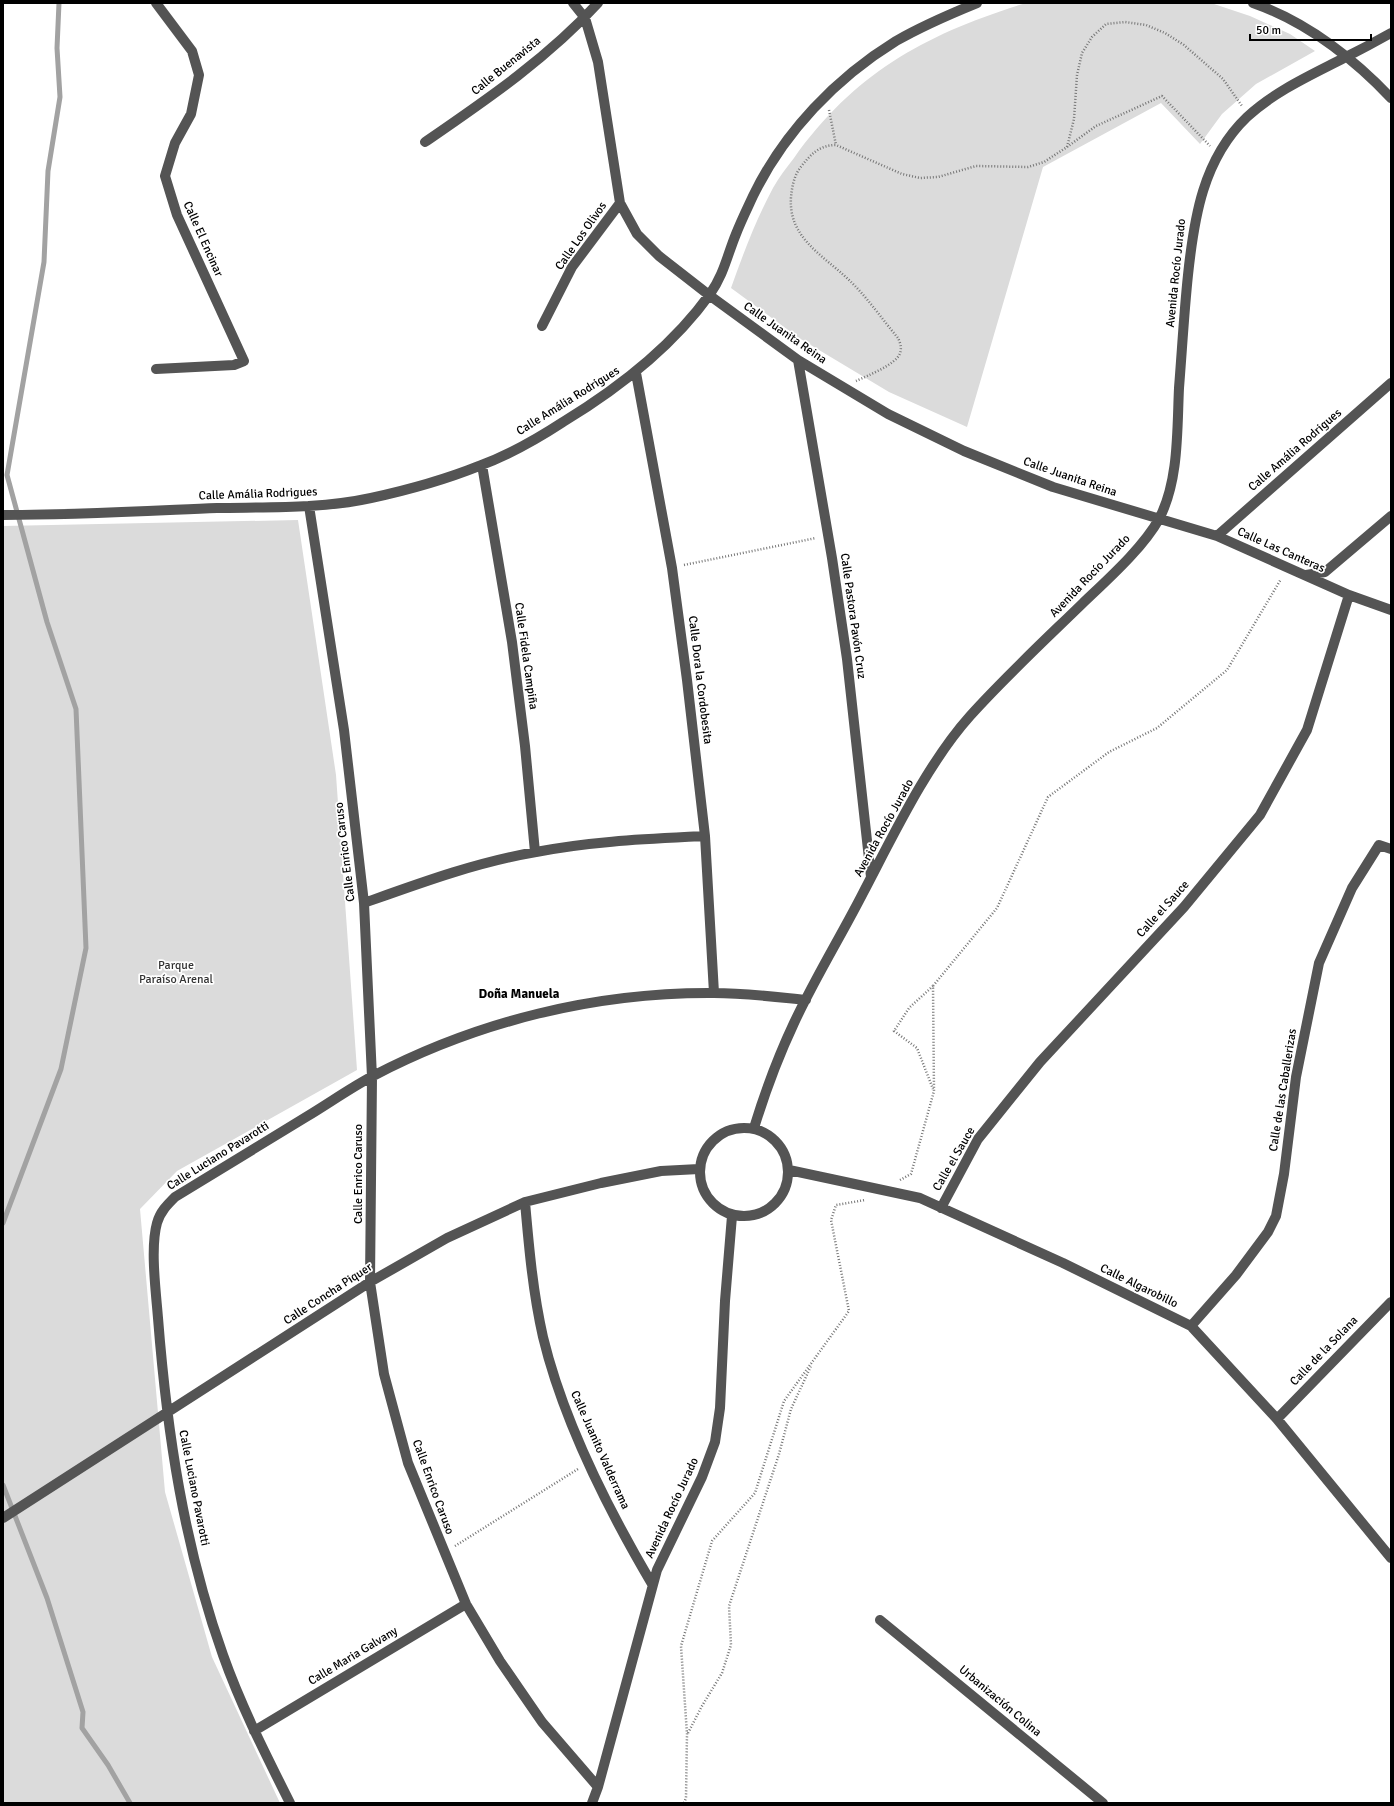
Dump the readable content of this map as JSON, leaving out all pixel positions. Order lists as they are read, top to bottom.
{
  "streets": {
    "street": [
      "Calle Buenavista",
      "Calle Los Olivos",
      "Calle El Encinar",
      "Avenida Rocío Jurado",
      "Calle Juanita Reina",
      "Calle Amália Rodrigues",
      "Calle Las Canteras",
      "Calle Pastora Pavón Cruz",
      "Calle Fidela Campiña",
      "Calle Dora la Cordobesita",
      "Calle Enrico Caruso",
      "Calle el Sauce",
      "Calle de las Caballerizas",
      "Calle Luciano Pavarotti",
      "Calle Algarobillo",
      "Calle Concha Piquer",
      "Calle de la Solana",
      "Calle Juanito Valderrama",
      "Calle Maria Galvany",
      "Urbanización Colina"
    ]
  },
  "crossings": [
    ["Calle Buenavista", "Calle Juanita Reina"],
    ["Calle Los Olivos", "Calle Juanita Reina"],
    ["Avenida Rocío Jurado", "Calle Juanita Reina"],
    ["Avenida Rocío Jurado", "Calle Las Canteras"],
    ["Avenida Rocío Jurado", "Calle Pastora Pavón Cruz"],
    ["Avenida Rocío Jurado", "Calle Enrico Caruso"],
    ["Avenida Rocío Jurado", "Calle Luciano Pavarotti"],
    ["Avenida Rocío Jurado", "Calle Algarobillo"],
    ["Avenida Rocío Jurado", "Calle Concha Piquer"],
    ["Avenida Rocío Jurado", "Calle Juanito Valderrama"],
    ["Calle Juanita Reina", "Calle Amália Rodrigues"],
    ["Calle Juanita Reina", "Calle Las Canteras"],
    ["Calle Juanita Reina", "Calle Pastora Pavón Cruz"],
    ["Calle Amália Rodrigues", "Calle Las Canteras"],
    ["Calle Amália Rodrigues", "Calle Fidela Campiña"],
    ["Calle Amália Rodrigues", "Calle Dora la Cordobesita"],
    ["Calle Amália Rodrigues", "Calle Enrico Caruso"],
    ["Calle Las Canteras", "Calle el Sauce"],
    ["Calle Dora la Cordobesita", "Calle Luciano Pavarotti"],
    ["Calle Enrico Caruso", "Calle Luciano Pavarotti"],
    ["Calle Enrico Caruso", "Calle Concha Piquer"],
    ["Calle Enrico Caruso", "Calle Maria Galvany"],
    ["Calle el Sauce", "Calle Algarobillo"],
    ["Calle de las Caballerizas", "Calle Algarobillo"],
    ["Calle Luciano Pavarotti", "Calle Concha Piquer"],
    ["Calle Luciano Pavarotti", "Calle Maria Galvany"],
    ["Calle Algarobillo", "Calle Concha Piquer"],
    ["Calle Algarobillo", "Calle de la Solana"],
    ["Calle Concha Piquer", "Calle Juanito Valderrama"]
  ],
  "districts": ["Doña Manuela"],
  "parks": ["Parque Paraíso Arenal"],
  "scale_bar": "50 m"
}
